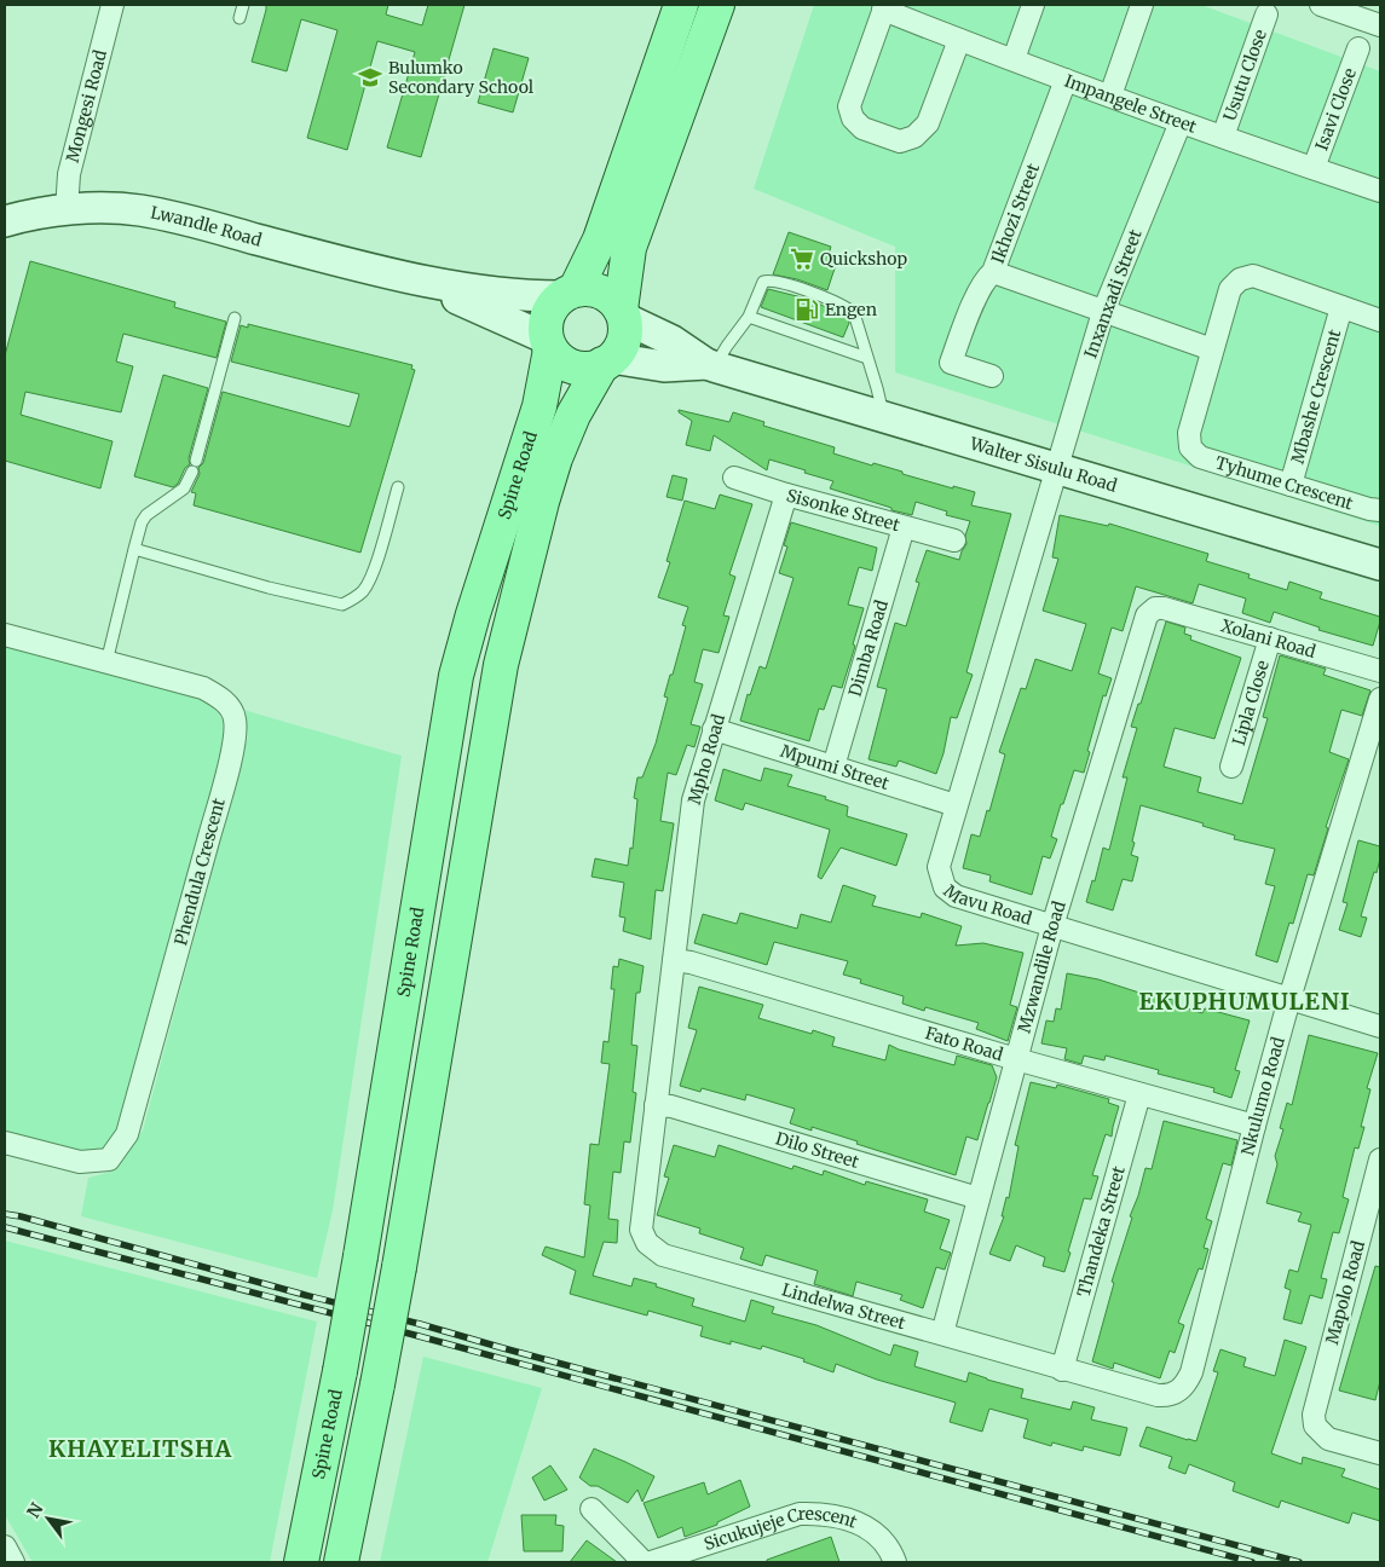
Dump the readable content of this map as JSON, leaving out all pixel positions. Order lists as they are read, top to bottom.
{
  "streets": {
    "main road": ["Spine Road"],
    "street": [
      "Usutu Close",
      "Impangele Street",
      "Mongesi Road",
      "Isavi Close",
      "Ikhozi Street",
      "Lwandle Road",
      "Inxanxadi Street",
      "Mbashe Crescent",
      "Walter Sisulu Road",
      "Tyhume Crescent",
      "Sisonke Street",
      "Xolani Road",
      "Dimba Road",
      "Lipla Close",
      "Mpho Road",
      "Mpumi Street",
      "Phendula Crescent",
      "Mavu Road",
      "Mzwandile Road",
      "Fato Road",
      "Nkulumo Road",
      "Dilo Street",
      "Thandeka Street",
      "Mapolo Road",
      "Lindelwa Street",
      "Sicukujeje Crescent"
    ]
  },
  "crossings": [
    ["Usutu Close", "Impangele Street"],
    ["Impangele Street", "Isavi Close"],
    ["Impangele Street", "Ikhozi Street"],
    ["Impangele Street", "Inxanxadi Street"],
    ["Mongesi Road", "Lwandle Road"],
    ["Ikhozi Street", "Inxanxadi Street"],
    ["Ikhozi Street", "Tyhume Crescent"],
    ["Lwandle Road", "Walter Sisulu Road"],
    ["Lwandle Road", "Spine Road"],
    ["Inxanxadi Street", "Walter Sisulu Road"],
    ["Inxanxadi Street", "Mavu Road"],
    ["Mbashe Crescent", "Tyhume Crescent"],
    ["Walter Sisulu Road", "Spine Road"],
    ["Walter Sisulu Road", "Mavu Road"],
    ["Sisonke Street", "Dimba Road"],
    ["Sisonke Street", "Mpho Road"],
    ["Xolani Road", "Lipla Close"],
    ["Xolani Road", "Mzwandile Road"],
    ["Dimba Road", "Mpumi Street"],
    ["Mpho Road", "Mpumi Street"],
    ["Mpho Road", "Fato Road"],
    ["Mpho Road", "Dilo Street"],
    ["Mpho Road", "Lindelwa Street"],
    ["Mpumi Street", "Mavu Road"],
    ["Mavu Road", "Mzwandile Road"],
    ["Mavu Road", "Nkulumo Road"],
    ["Mzwandile Road", "Fato Road"],
    ["Mzwandile Road", "Dilo Street"],
    ["Mzwandile Road", "Lindelwa Street"],
    ["Fato Road", "Nkulumo Road"],
    ["Fato Road", "Thandeka Street"],
    ["Nkulumo Road", "Lindelwa Street"],
    ["Dilo Street", "Lindelwa Street"],
    ["Thandeka Street", "Lindelwa Street"]
  ],
  "districts": ["EKUPHUMULENI", "KHAYELITSHA"],
  "places": {
    "school or university": ["Bulumko Secondary School"],
    "supermarket": ["Quickshop"],
    "fuel station": ["Engen"]
  },
  "north": "top left"
}
